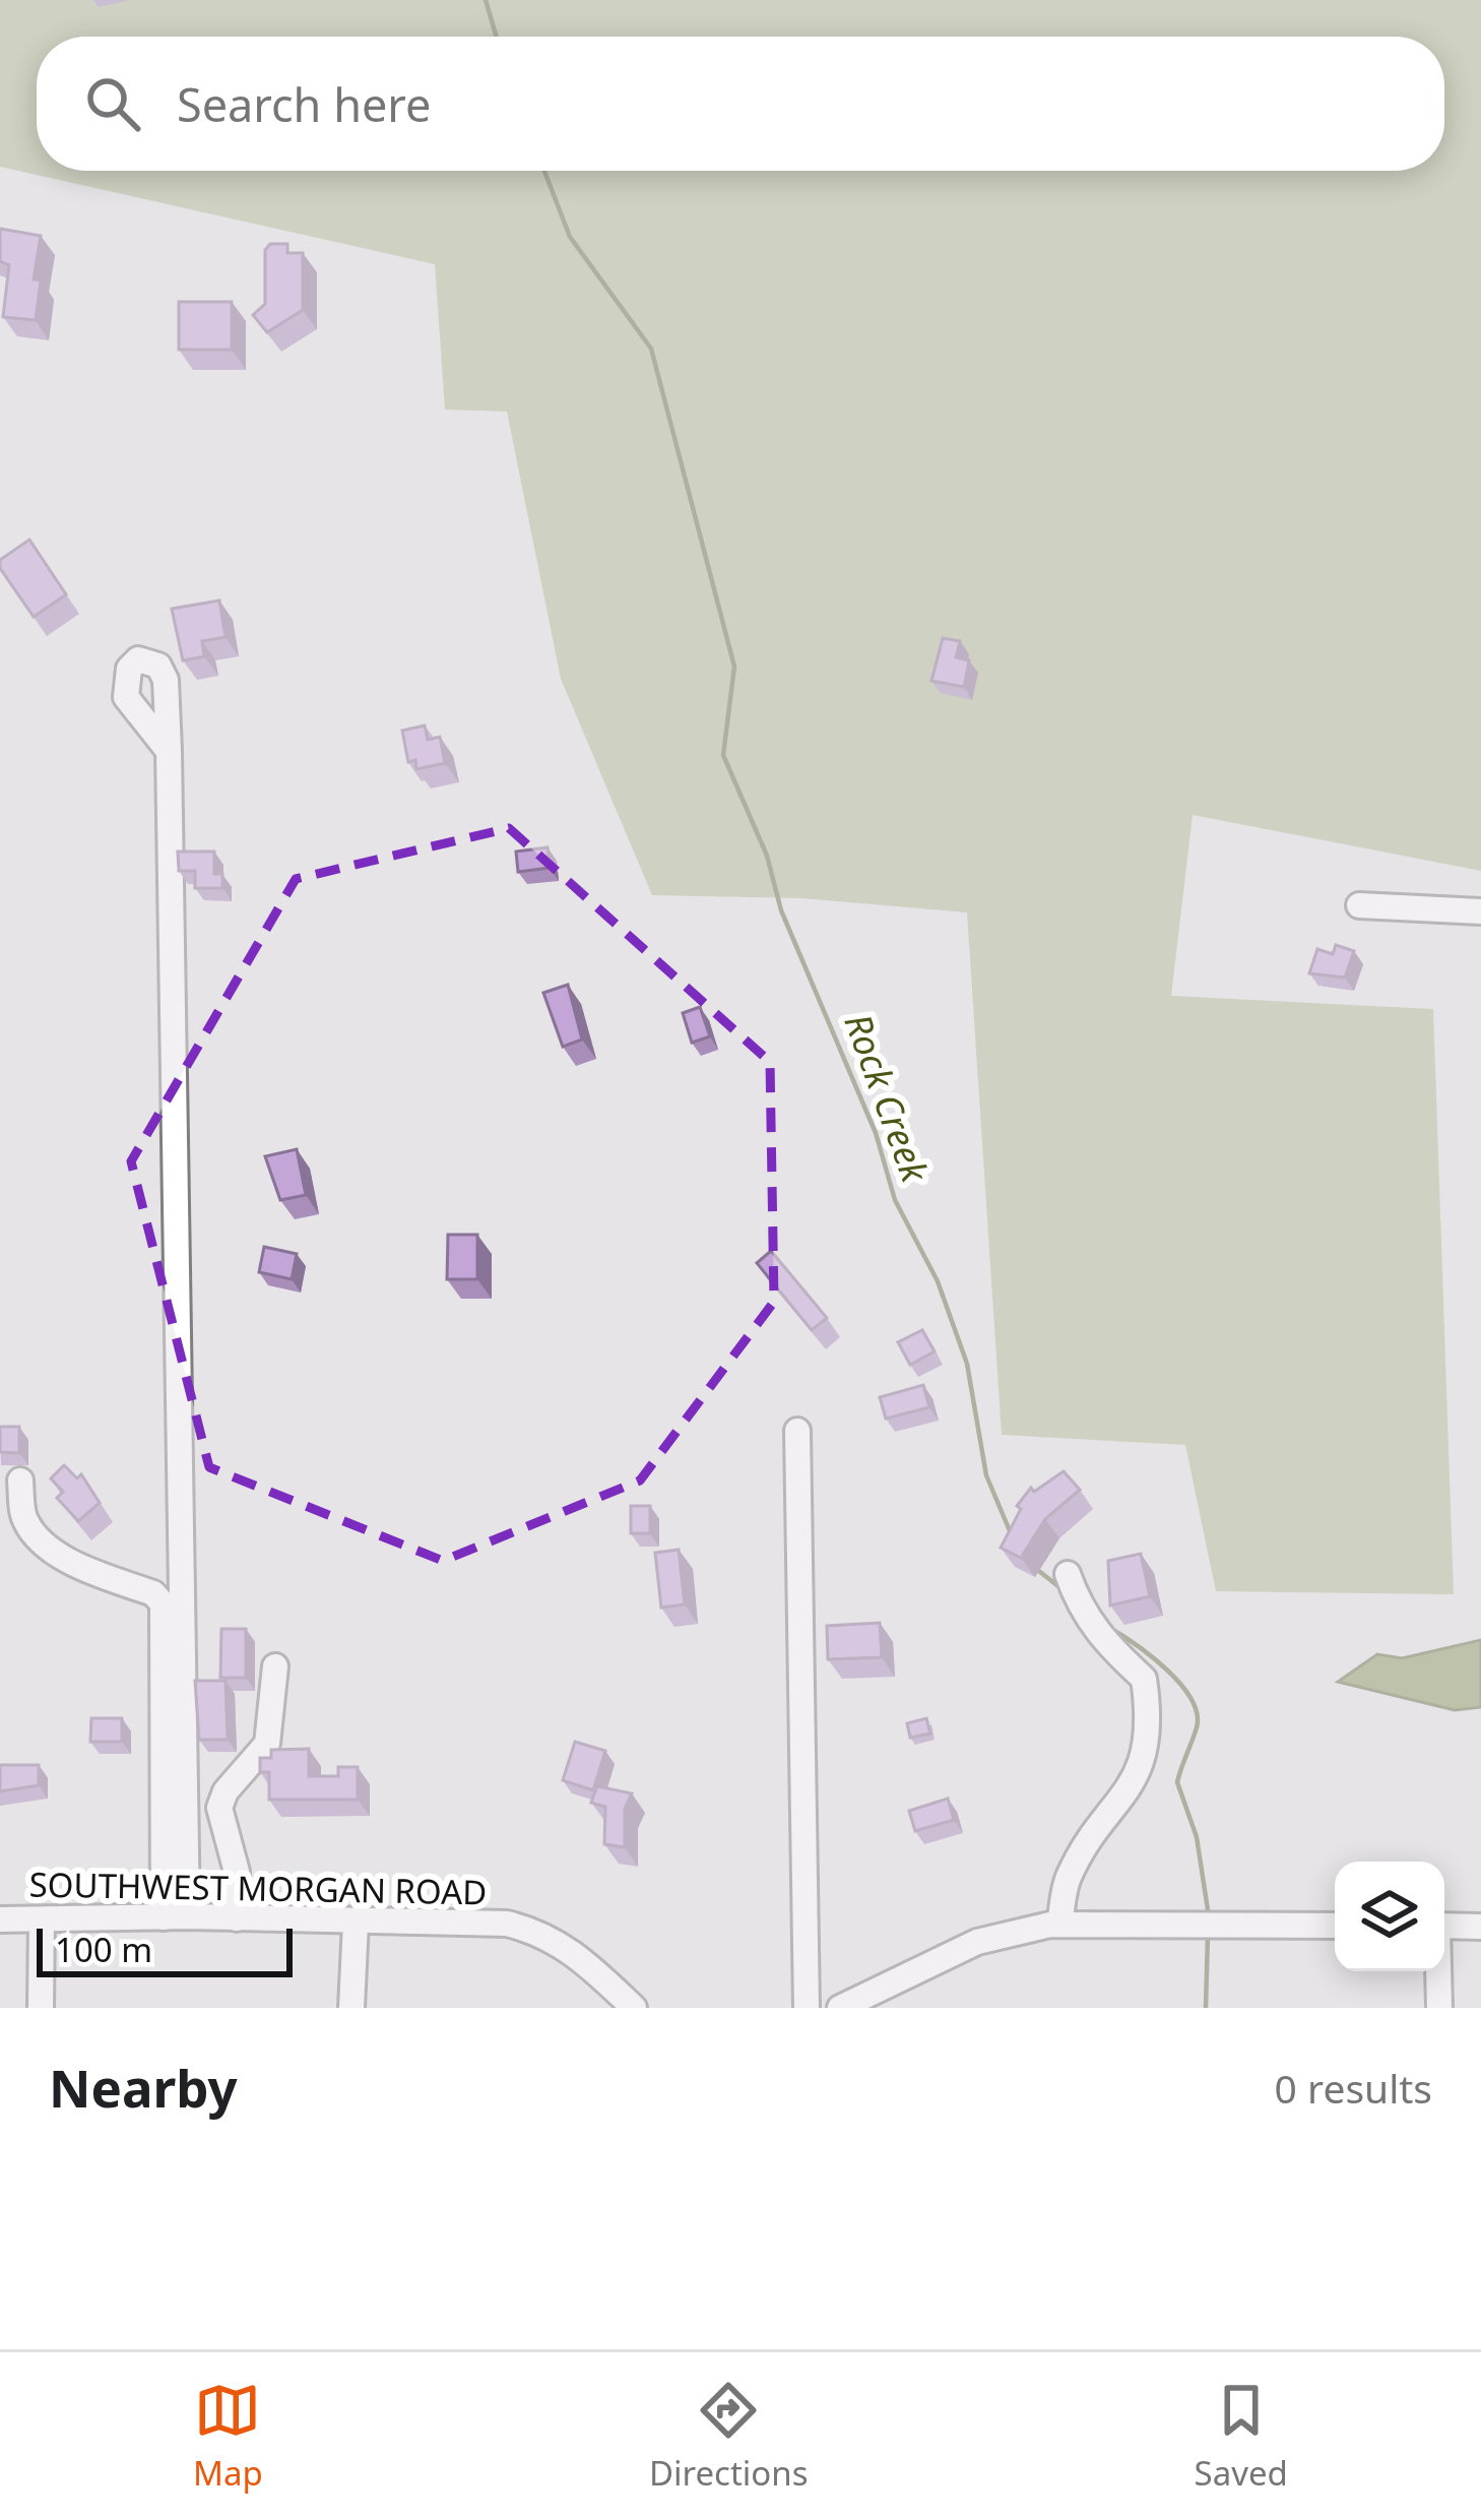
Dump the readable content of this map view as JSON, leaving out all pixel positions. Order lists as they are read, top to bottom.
{
  "streets": {
    "street": ["SOUTHWEST MORGAN ROAD"]
  },
  "water": ["Rock Creek"],
  "scale_bar": "100 m",
  "page": {
    "search": "Search here",
    "scale": "100 m",
    "heading": ["Nearby", "0 results"],
    "nav": ["Map", "Directions", "Saved"]
  }
}
